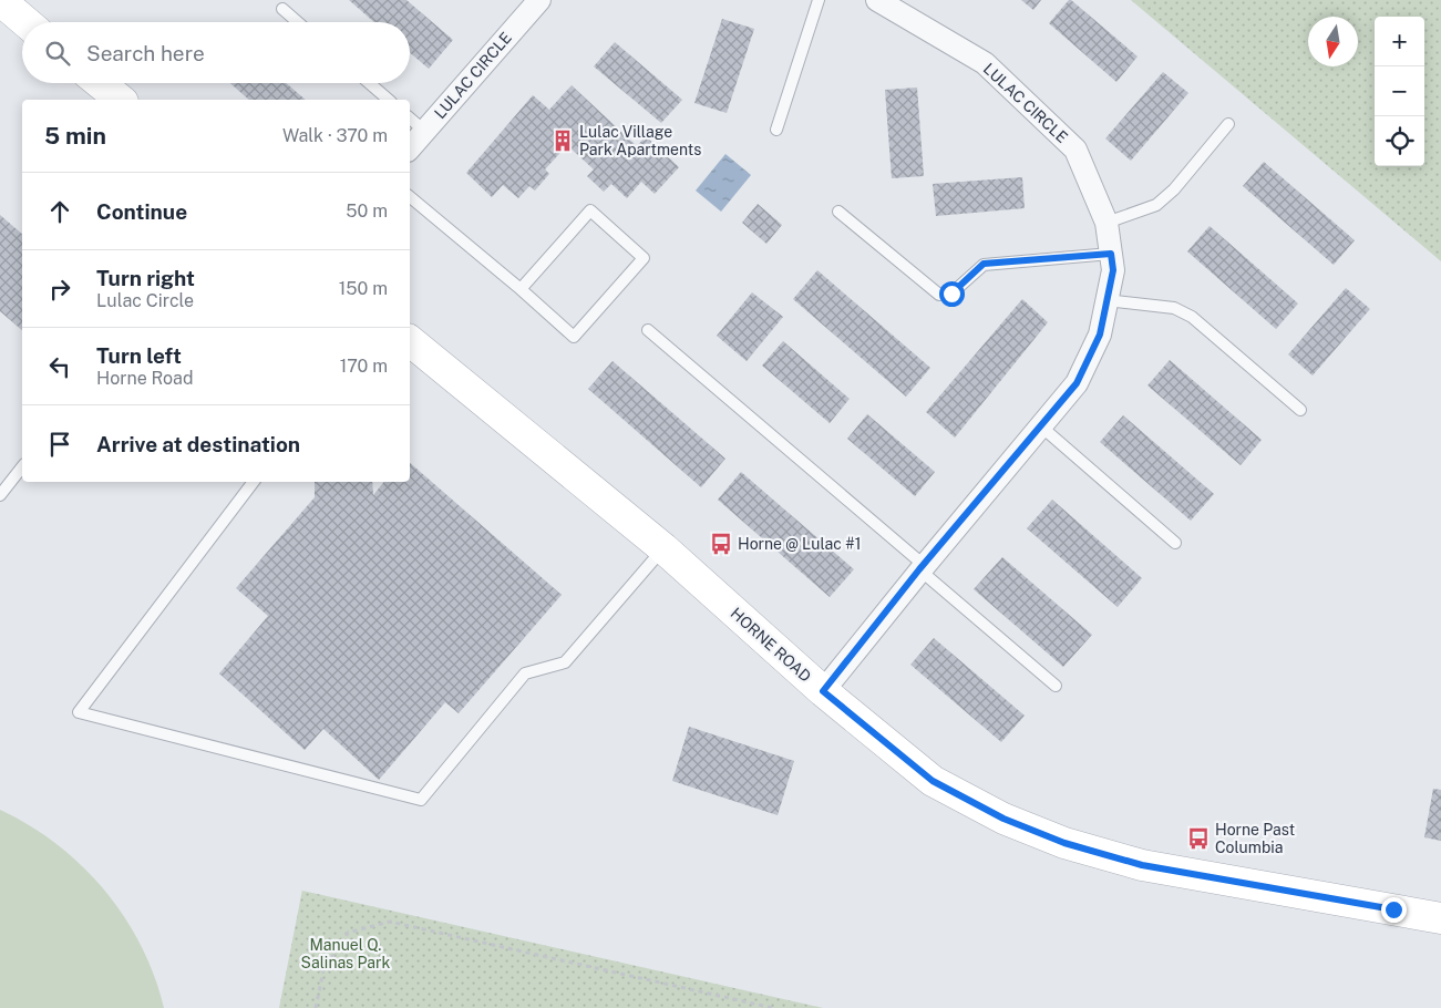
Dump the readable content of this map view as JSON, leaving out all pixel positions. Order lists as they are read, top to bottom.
{
  "streets": {
    "main road": ["HORNE ROAD"],
    "street": ["LULAC CIRCLE"]
  },
  "crossings": [
    ["LULAC CIRCLE", "HORNE ROAD"]
  ],
  "parks": ["Manuel Q. Salinas Park"],
  "places": {
    "building": ["Lulac Village Park Apartments"],
    "bus stop": ["Horne @ Lulac #1", "Horne Past Columbia"]
  },
  "north": "bottom",
  "page": {
    "map_buttons": ["+", "−"],
    "search": "Search here",
    "heading": ["5 min", "Walk · 370 m"],
    "list": [
      ["Continue", "50 m"],
      ["Turn right", "Lulac Circle", "150 m"],
      ["Turn left", "Horne Road", "170 m"],
      "Arrive at destination"
    ]
  }
}
